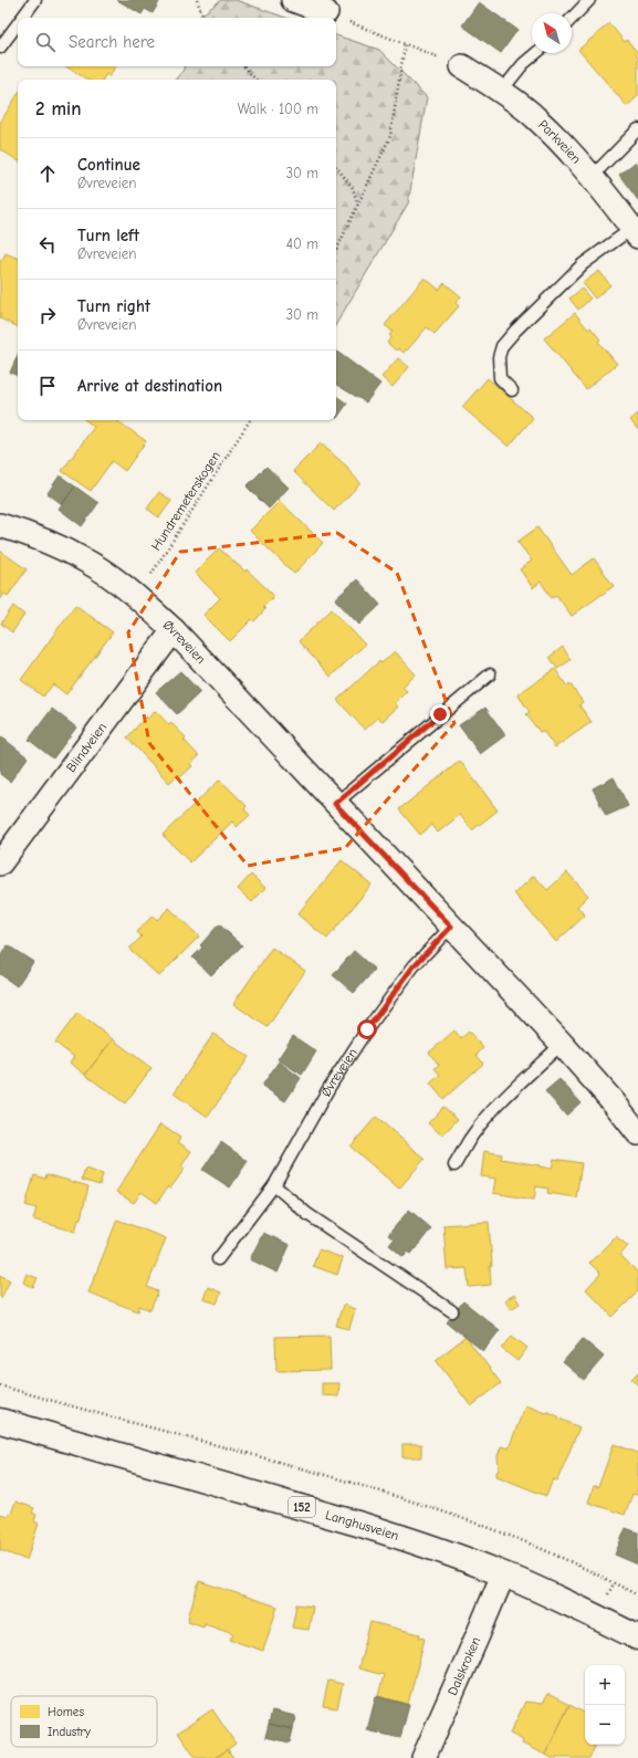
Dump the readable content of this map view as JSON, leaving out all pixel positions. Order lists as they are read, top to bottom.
{
  "streets": {
    "main road": ["152", "Langhusveien"],
    "street": [
      "Parkveien",
      "Øvreveien",
      "Blindveien",
      "Dalskroken"
    ],
    "path": ["Hundremeterskogen"]
  },
  "crossings": [
    ["Hundremeterskogen", "Øvreveien"],
    ["Øvreveien", "Blindveien"],
    ["Langhusveien", "Dalskroken"]
  ],
  "legend": ["Homes", "Industry"],
  "north": "top left",
  "page": {
    "search": "Search here",
    "heading": ["2 min", "Walk · 100 m"],
    "list": [
      ["Continue", "Øvreveien", "30 m"],
      ["Turn left", "Øvreveien", "40 m"],
      ["Turn right", "Øvreveien", "30 m"],
      "Arrive at destination"
    ],
    "map_buttons": ["+", "−"]
  }
}
